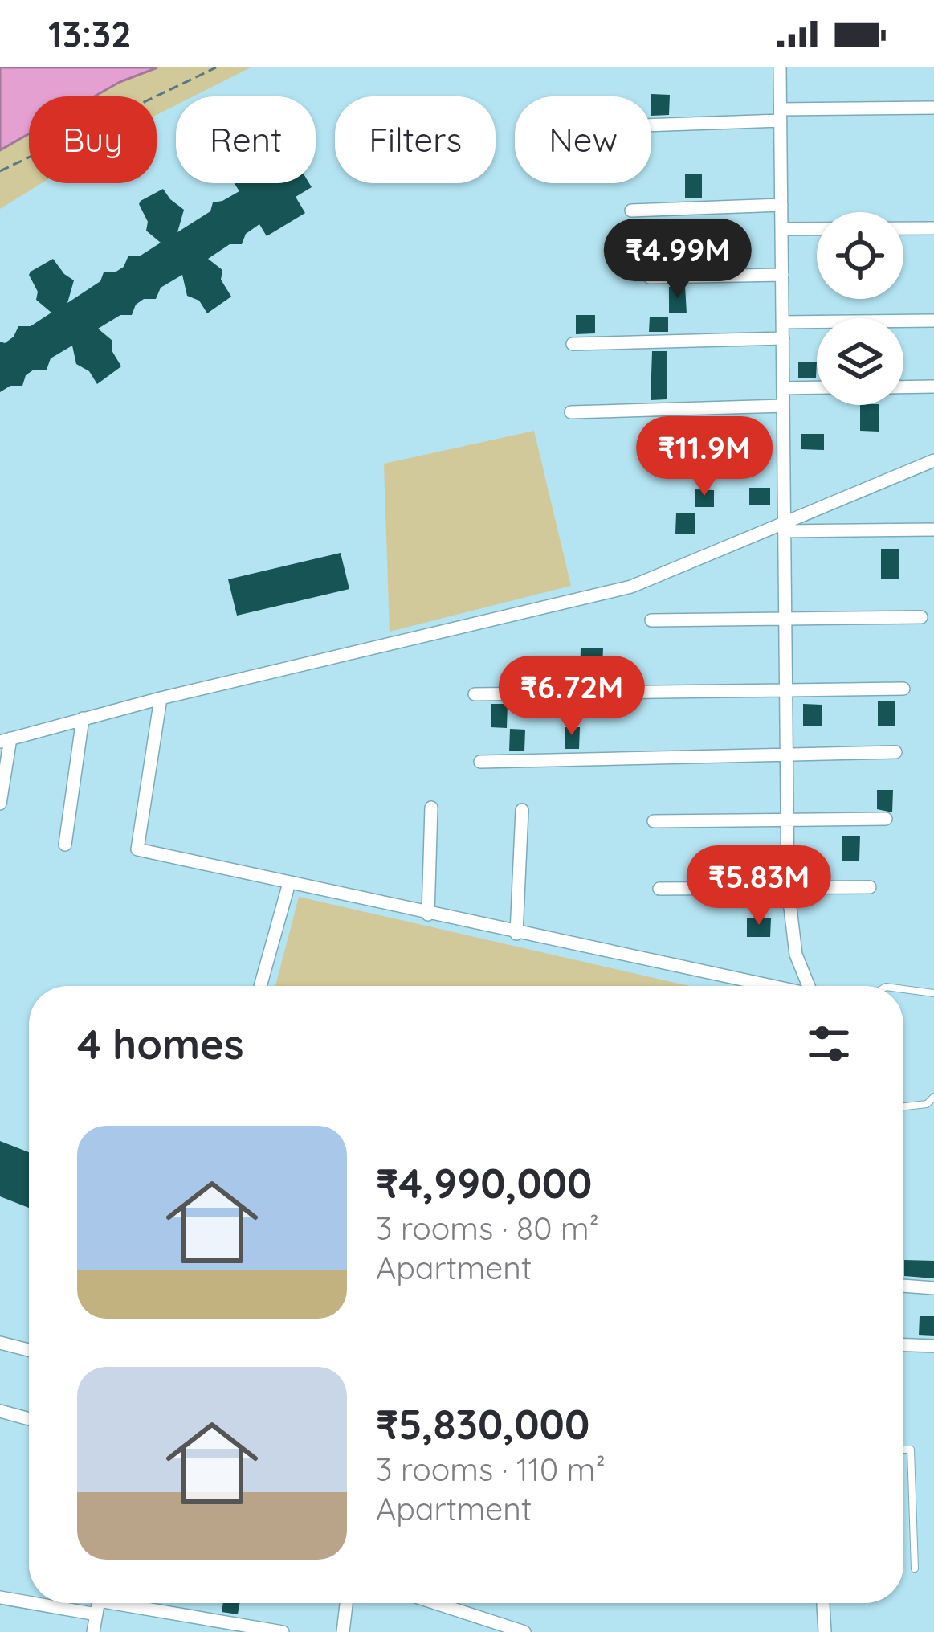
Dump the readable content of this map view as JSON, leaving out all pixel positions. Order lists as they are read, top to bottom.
{
  "page": {
    "status": "13:32",
    "chip": [
      "Buy",
      "Rent",
      "Filters",
      "New"
    ],
    "price": [
      "₹4.99M",
      "₹11.9M",
      "₹6.72M",
      "₹5.83M"
    ],
    "heading": "4 homes",
    "list": [
      {
        "name": "₹4,990,000",
        "note": "3 rooms · 80 m² · Apartment"
      },
      {
        "name": "₹5,830,000",
        "note": "3 rooms · 110 m² · Apartment"
      }
    ]
  }
}
